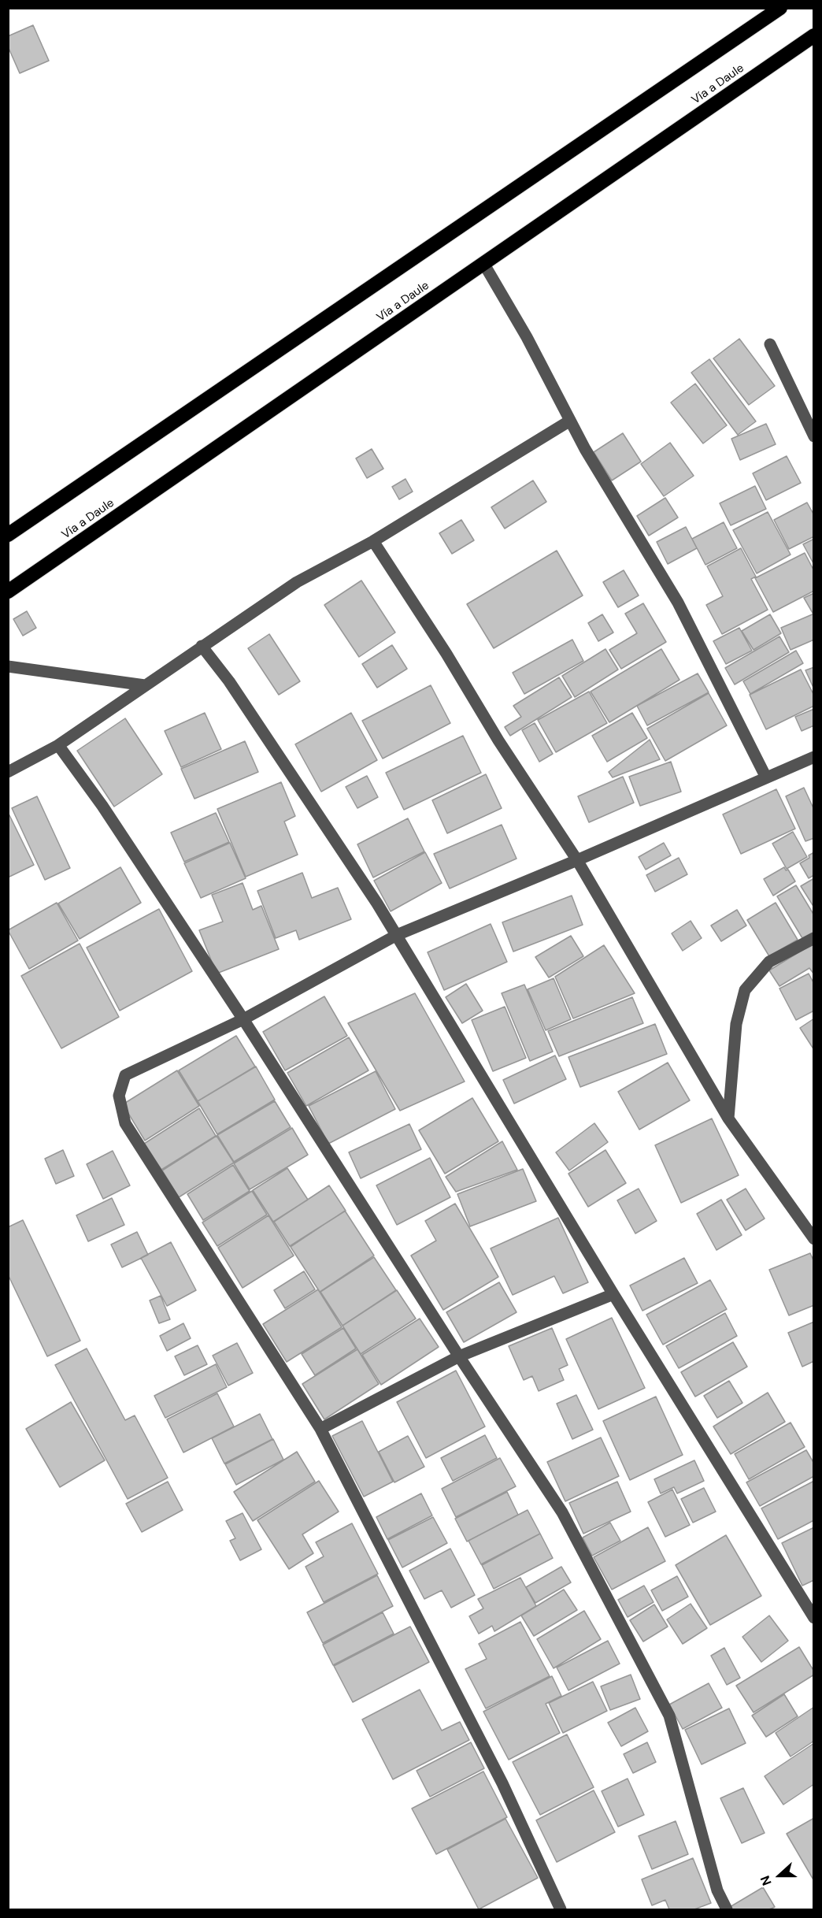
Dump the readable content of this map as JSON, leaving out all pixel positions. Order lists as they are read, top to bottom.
{
  "streets": {
    "highway": ["Vía a Daule"]
  },
  "north": "left"
}
